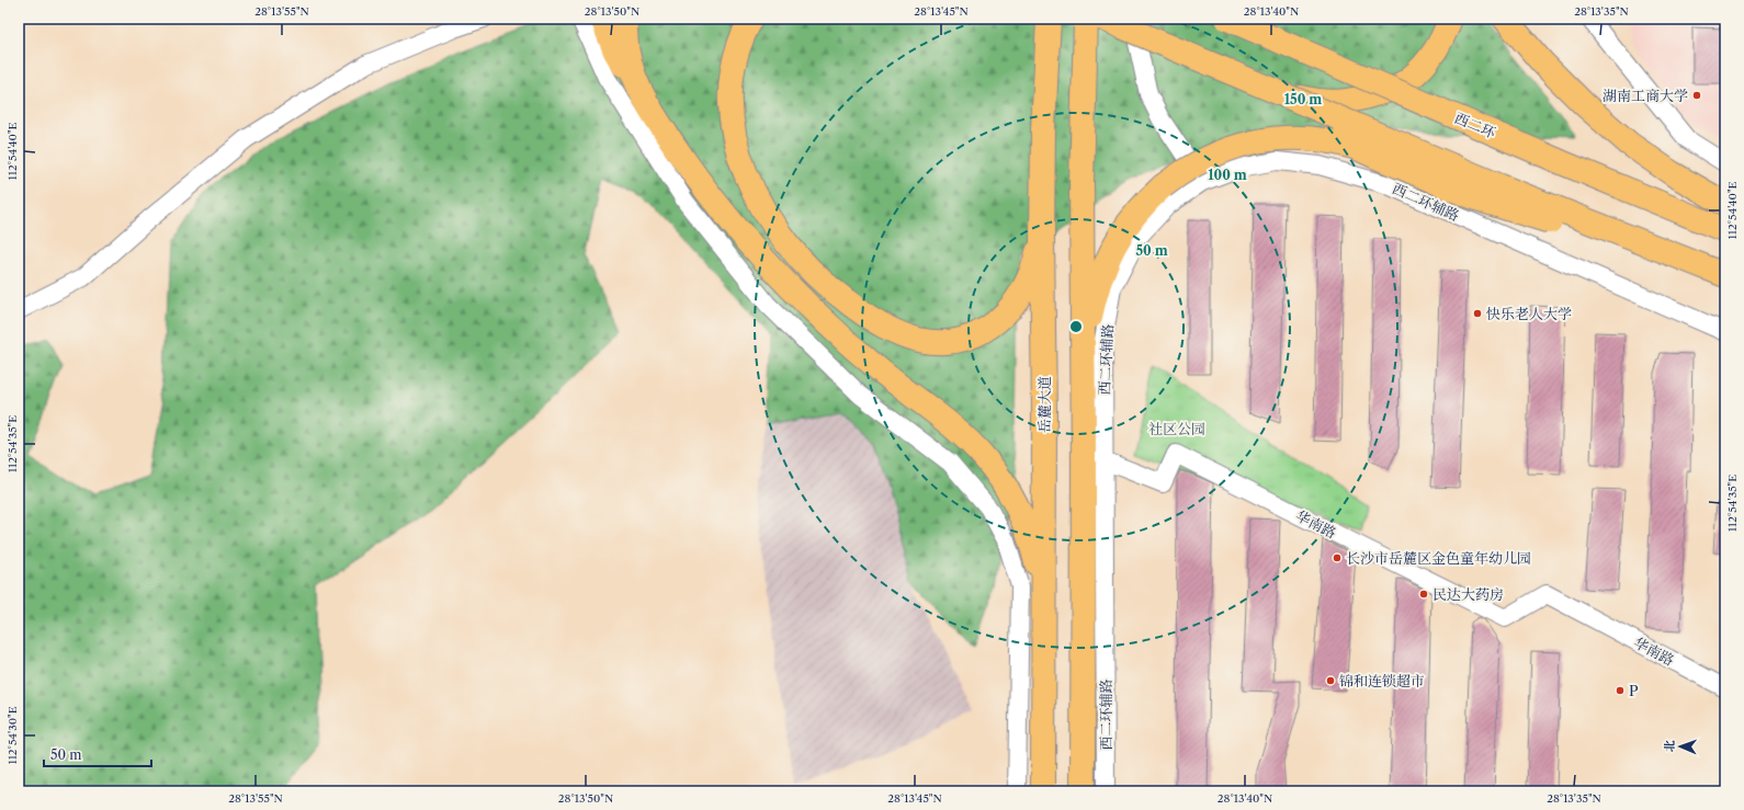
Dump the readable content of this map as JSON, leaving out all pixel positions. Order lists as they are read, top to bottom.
{
  "streets": {
    "highway": ["西二环", "岳麓大道"],
    "street": ["西二环辅路", "华南路"]
  },
  "crossings": [
    ["西二环辅路", "华南路"]
  ],
  "parks": ["社区公园"],
  "places": [
    "湖南工商大学",
    "快乐老人大学",
    "长沙市岳麓区金色童年幼儿园",
    "民达大药房",
    "锦和连锁超市",
    "P"
  ],
  "scale_bar": "50 m",
  "north": "left",
  "coordinates": [
    "28°13'55\"N",
    "28°13'50\"N",
    "28°13'45\"N",
    "28°13'40\"N",
    "28°13'35\"N",
    "112°54'40\"E",
    "112°54'35\"E",
    "112°54'30\"E"
  ],
  "rings": ["150 m", "100 m", "50 m"]
}
